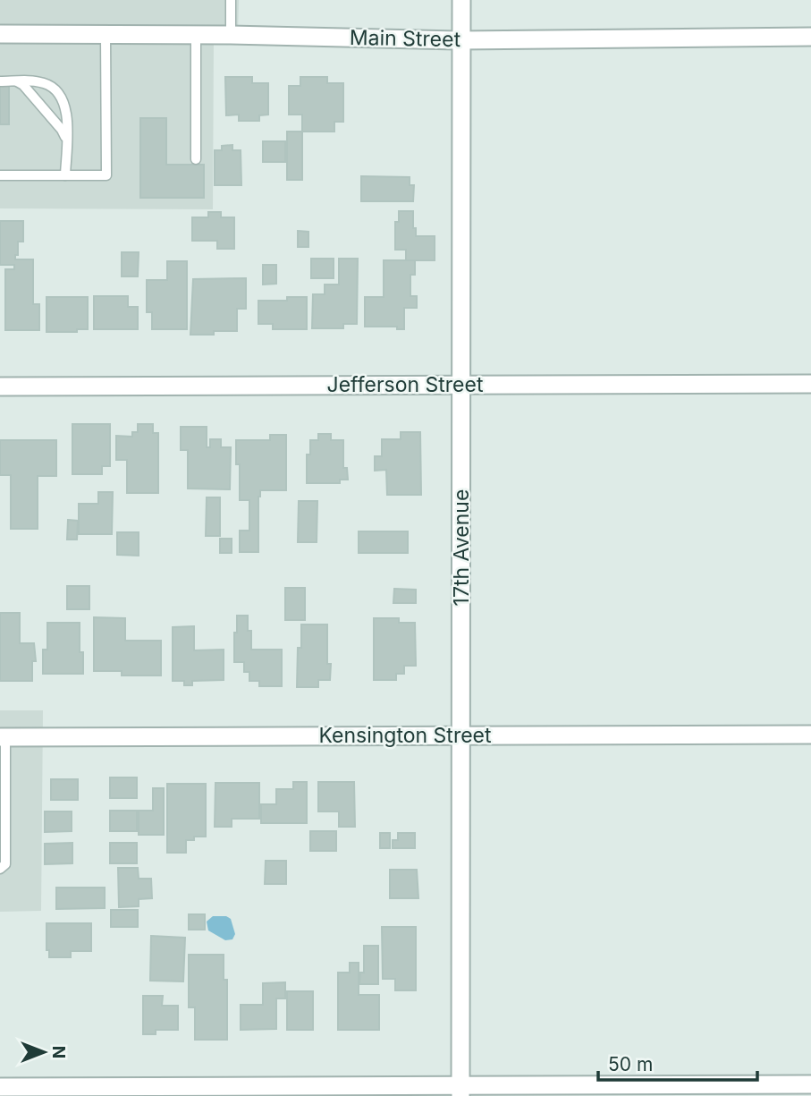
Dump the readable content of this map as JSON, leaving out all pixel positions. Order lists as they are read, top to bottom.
{
  "streets": {
    "street": [
      "Main Street",
      "Jefferson Street",
      "17th Avenue",
      "Kensington Street"
    ]
  },
  "crossings": [
    ["Main Street", "17th Avenue"],
    ["Jefferson Street", "17th Avenue"],
    ["17th Avenue", "Kensington Street"]
  ],
  "scale_bar": "50 m",
  "north": "right"
}
